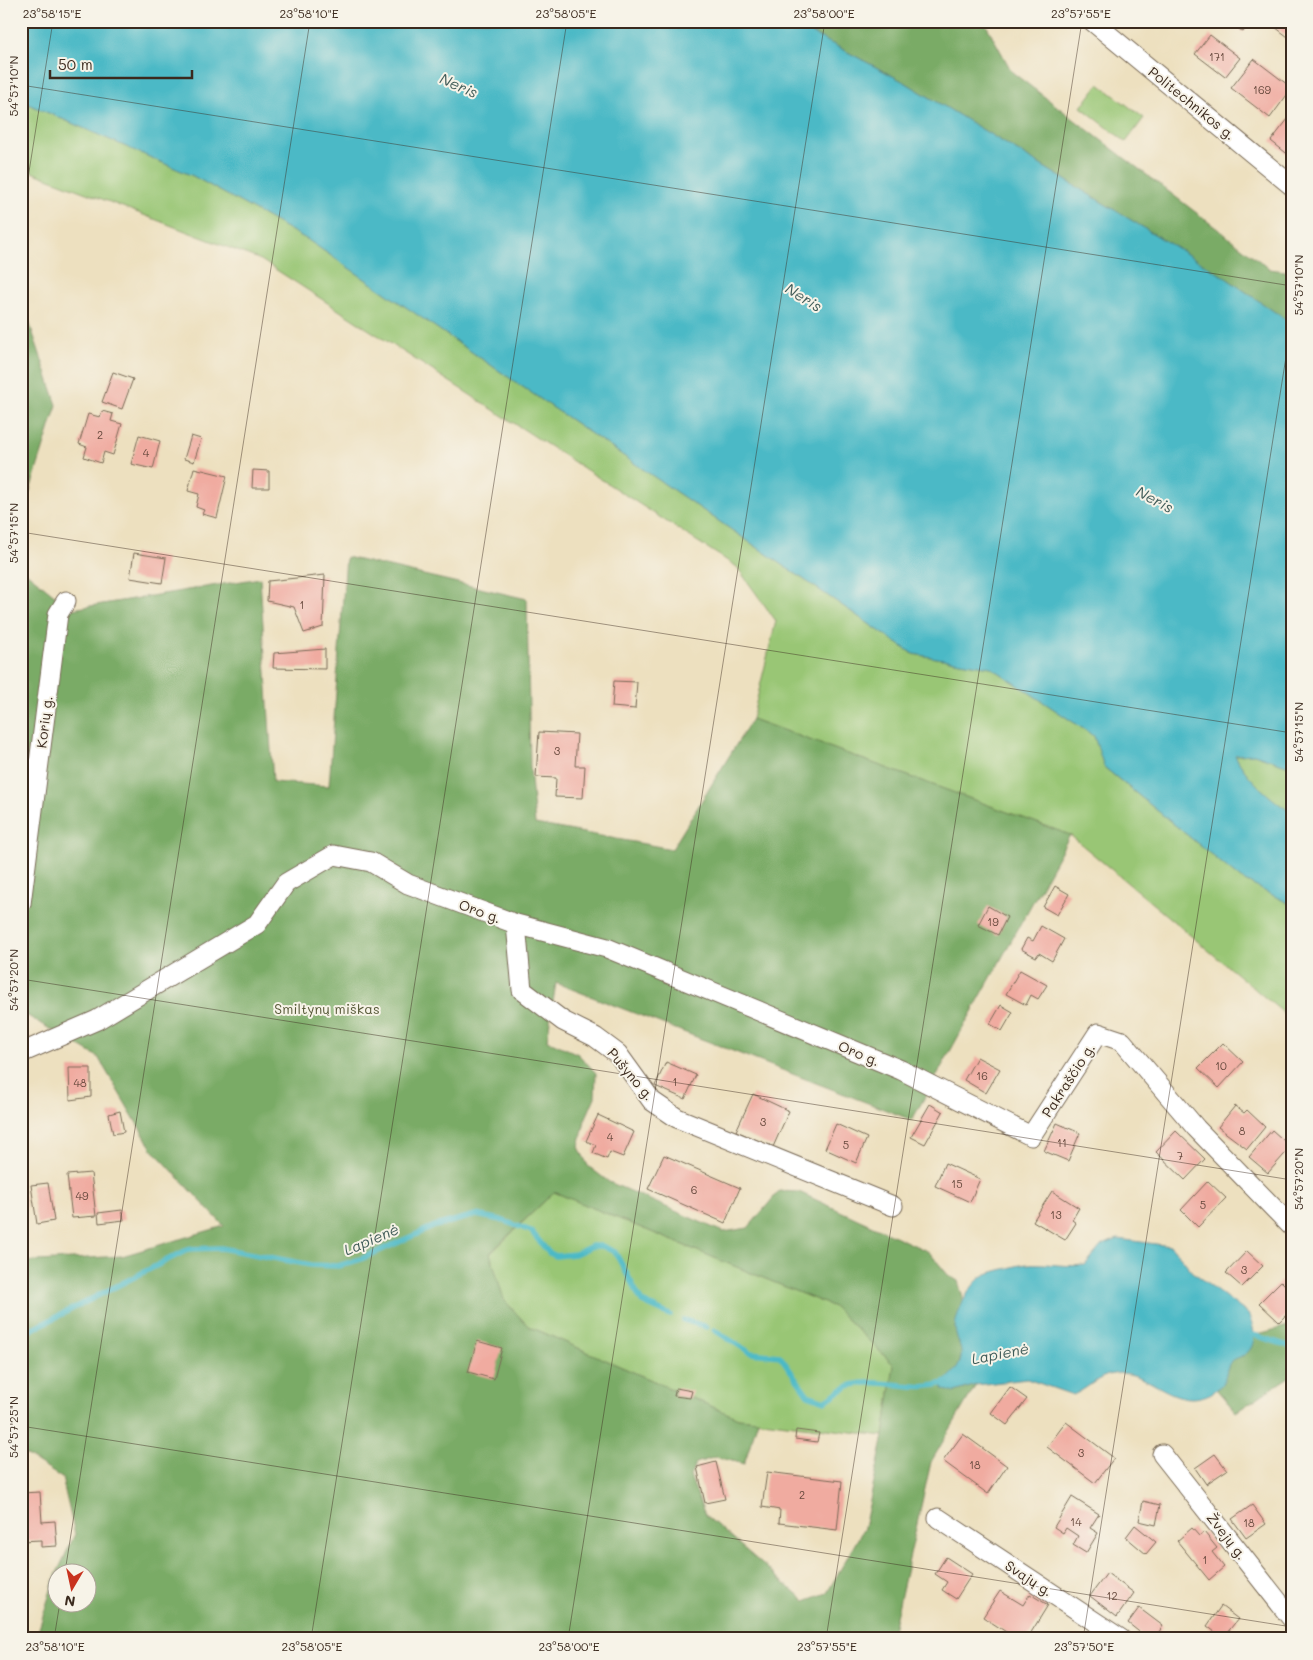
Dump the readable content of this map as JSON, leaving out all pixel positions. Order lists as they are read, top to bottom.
{
  "streets": {
    "street": [
      "Politechnikos g.",
      "Korių g.",
      "Oro g.",
      "Pušyno g.",
      "Pakraščio g.",
      "Žvejų g.",
      "Svajų g."
    ]
  },
  "crossings": [
    ["Oro g.", "Pušyno g."],
    ["Oro g.", "Pakraščio g."]
  ],
  "water": ["Neris", "Lapienė"],
  "parks": ["Smiltynų miškas"],
  "house_numbers": [
    "171",
    "169",
    "2",
    "4",
    "1",
    "3",
    "19",
    "10",
    "16",
    "1",
    "48",
    "3",
    "8",
    "4",
    "11",
    "5",
    "7",
    "15",
    "6",
    "49",
    "5",
    "13",
    "3",
    "3",
    "18",
    "2",
    "14",
    "18",
    "1",
    "12"
  ],
  "scale_bar": "50 m",
  "north": "bottom",
  "coordinates": [
    "23°58'15\"E",
    "23°58'10\"E",
    "23°58'05\"E",
    "23°58'00\"E",
    "23°57'55\"E",
    "54°57'10\"N",
    "54°57'15\"N",
    "54°57'20\"N",
    "54°57'25\"N",
    "23°57'50\"E"
  ]
}
